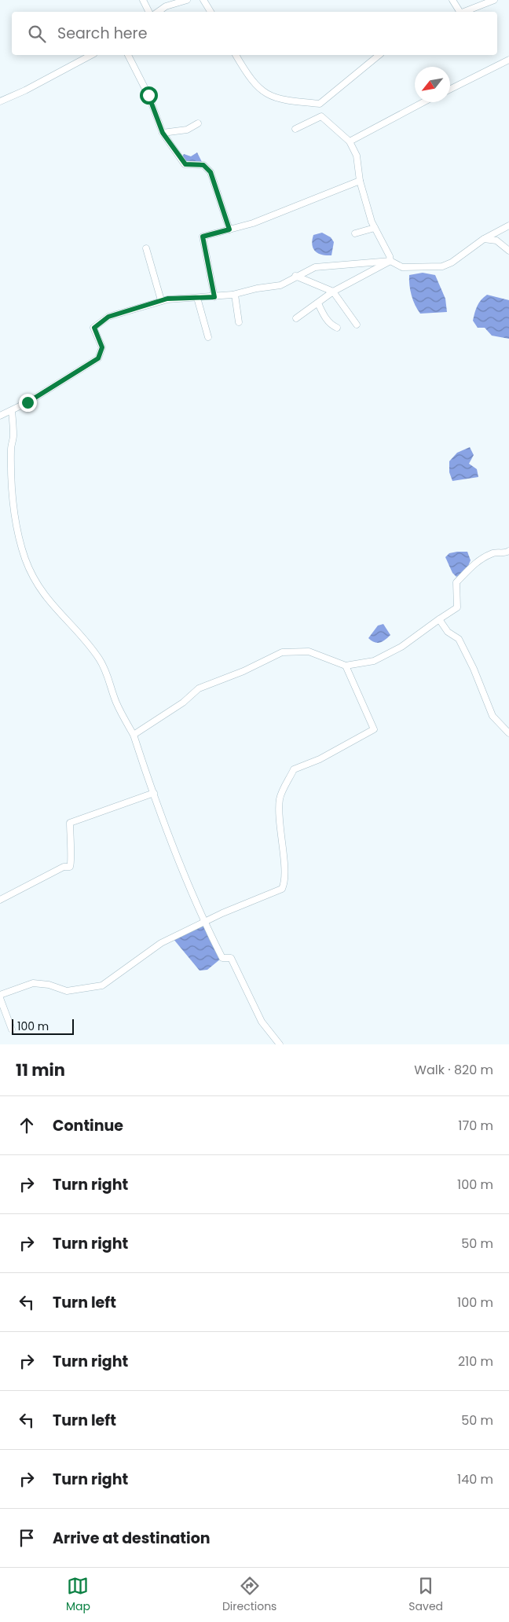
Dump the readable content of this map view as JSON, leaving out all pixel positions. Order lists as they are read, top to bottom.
{
  "scale_bar": "100 m",
  "north": "bottom left",
  "page": {
    "search": "Search here",
    "scale": "100 m",
    "heading": ["11 min", "Walk · 820 m"],
    "list": [
      ["Continue", "170 m"],
      ["Turn right", "100 m"],
      ["Turn right", "50 m"],
      ["Turn left", "100 m"],
      ["Turn right", "210 m"],
      ["Turn left", "50 m"],
      ["Turn right", "140 m"],
      "Arrive at destination"
    ],
    "nav": ["Map", "Directions", "Saved"]
  }
}
